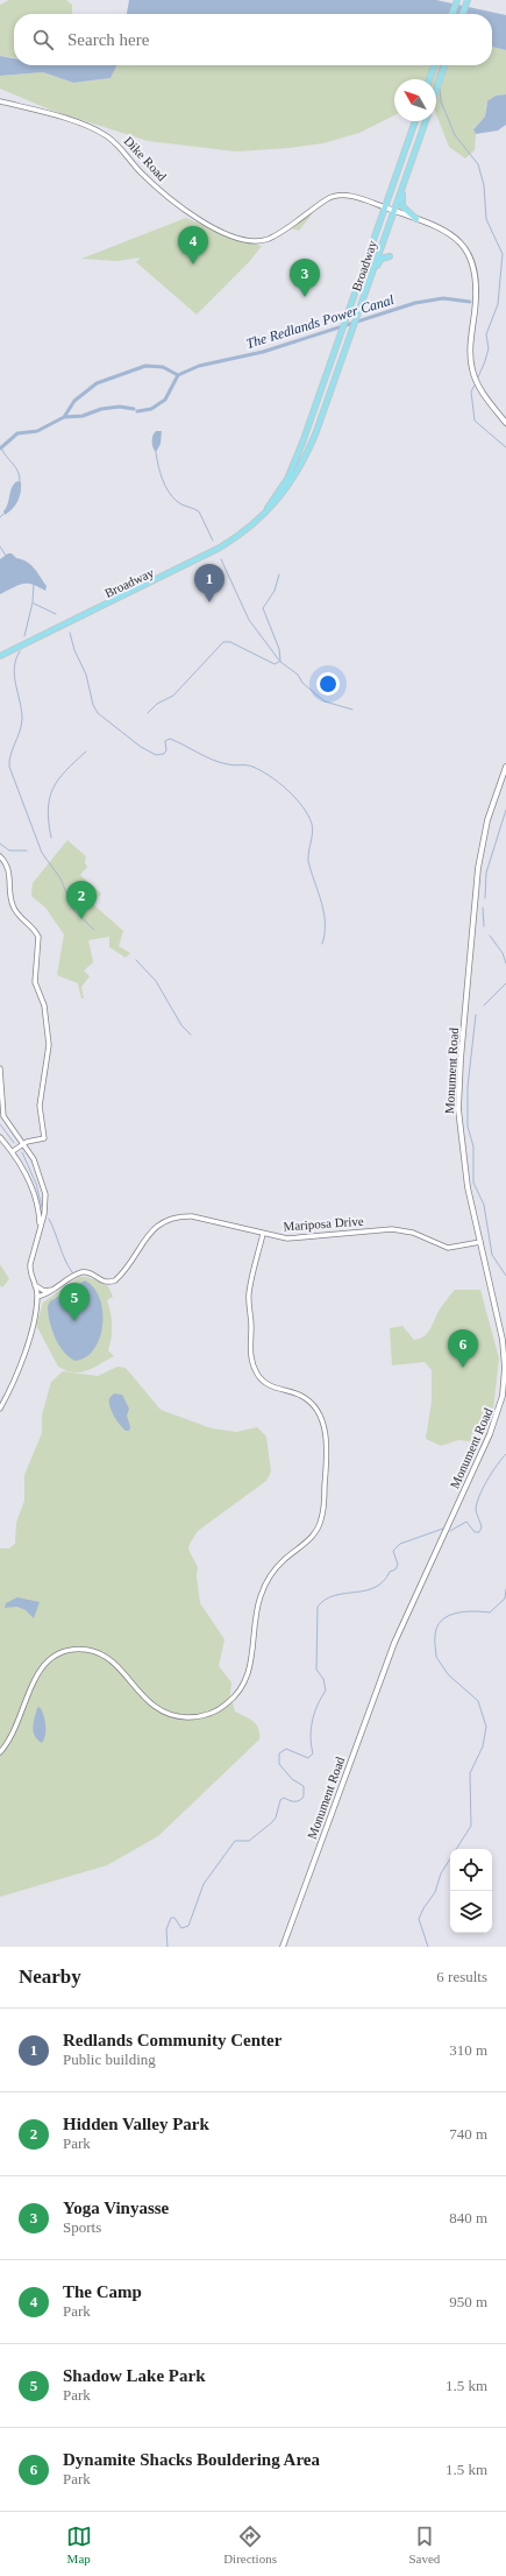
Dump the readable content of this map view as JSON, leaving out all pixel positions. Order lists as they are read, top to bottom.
{
  "streets": {
    "main road": ["Broadway", "Monument Road"],
    "street": ["Dike Road", "Mariposa Drive"]
  },
  "crossings": [
    ["Dike Road", "Broadway"],
    ["Monument Road", "Mariposa Drive"]
  ],
  "water": ["The Redlands Power Canal"],
  "north": "top left",
  "page": {
    "search": "Search here",
    "pins": [
      "4",
      "3",
      "1",
      "2",
      "5",
      "6"
    ],
    "heading": ["Nearby", "6 results"],
    "list": [
      {
        "mark": "1",
        "name": "Redlands Community Center",
        "note": "Public building",
        "value": "310 m"
      },
      {
        "mark": "2",
        "name": "Hidden Valley Park",
        "note": "Park",
        "value": "740 m"
      },
      {
        "mark": "3",
        "name": "Yoga Vinyasse",
        "note": "Sports",
        "value": "840 m"
      },
      {
        "mark": "4",
        "name": "The Camp",
        "note": "Park",
        "value": "950 m"
      },
      {
        "mark": "5",
        "name": "Shadow Lake Park",
        "note": "Park",
        "value": "1.5 km"
      },
      {
        "mark": "6",
        "name": "Dynamite Shacks Bouldering Area",
        "note": "Park",
        "value": "1.5 km"
      }
    ],
    "nav": ["Map", "Directions", "Saved"]
  }
}
